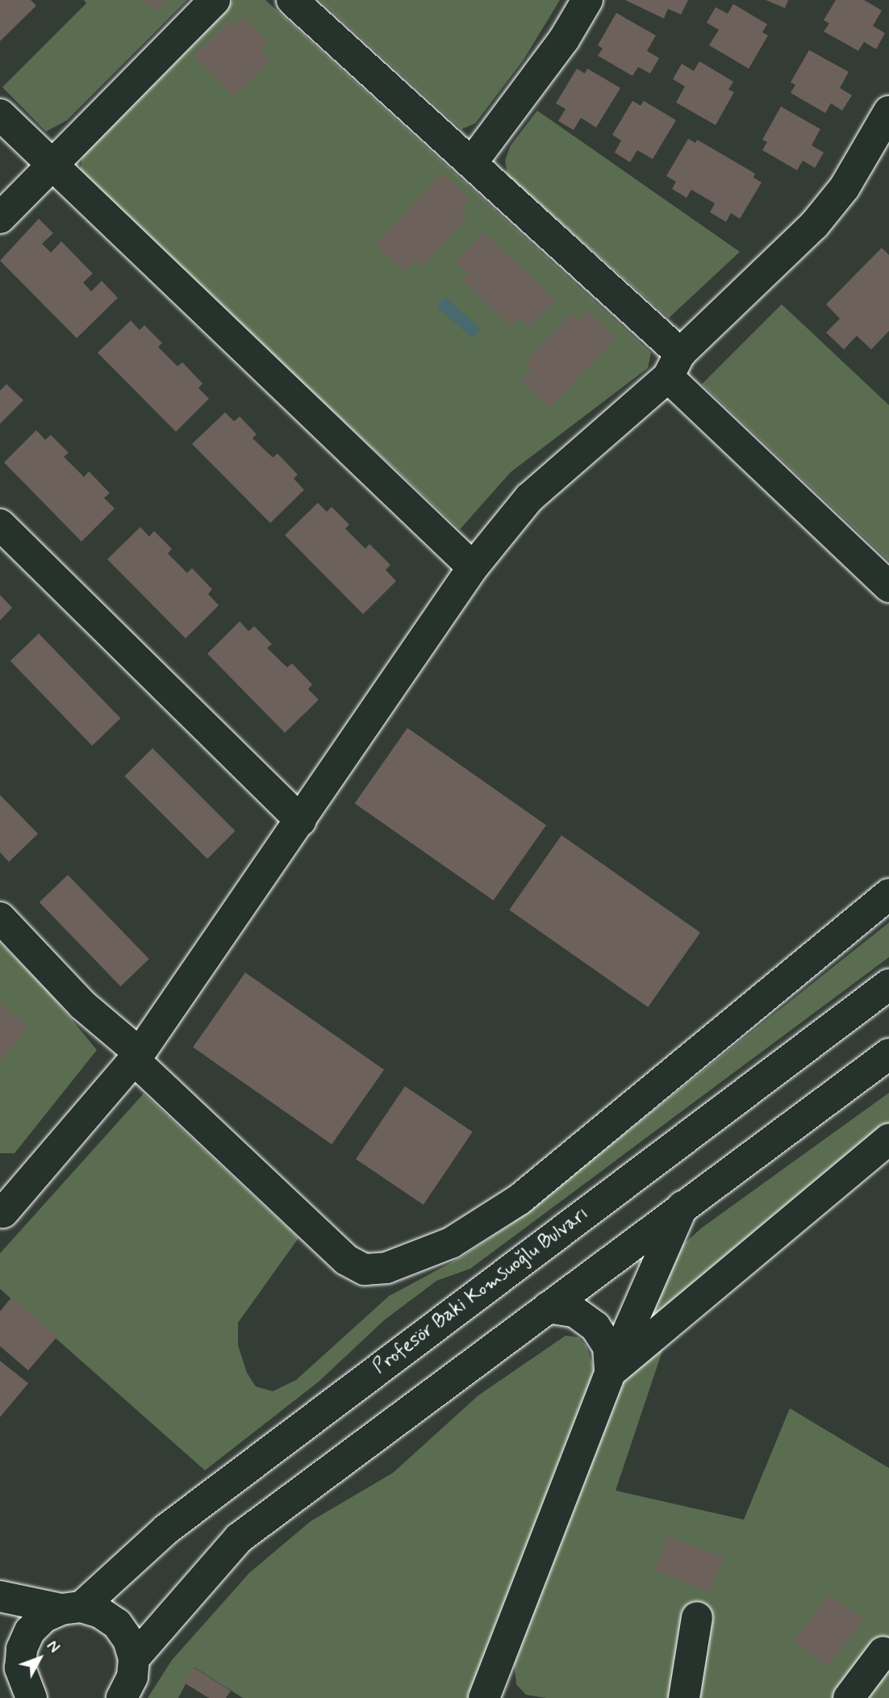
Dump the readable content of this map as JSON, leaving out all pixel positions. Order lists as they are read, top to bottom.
{
  "streets": {
    "street": ["Profesör Baki Komsuoğlu Bulvarı"]
  },
  "north": "top right"
}
